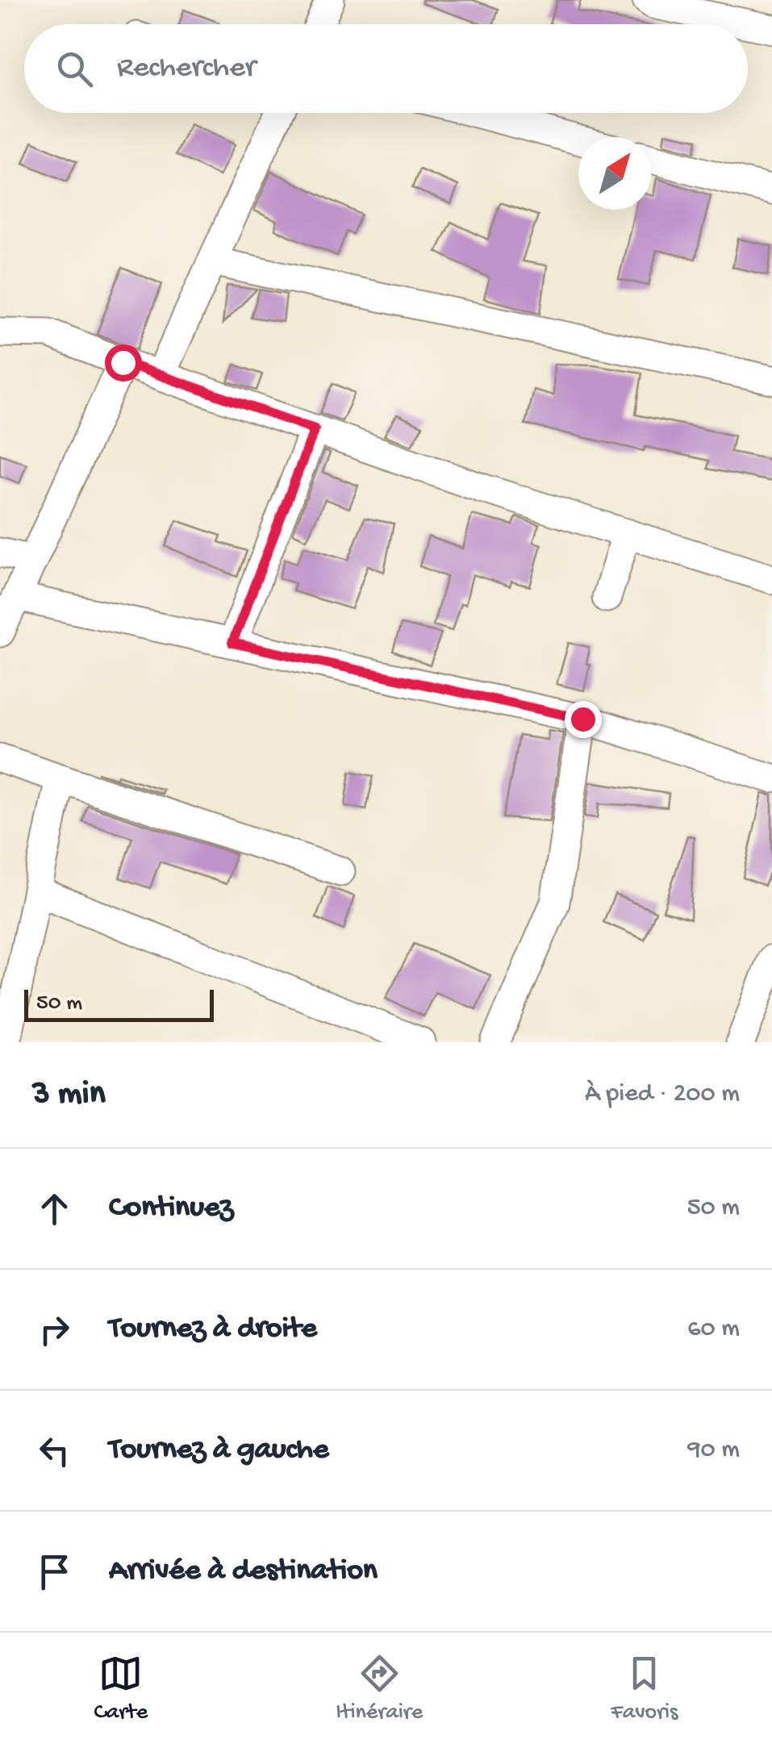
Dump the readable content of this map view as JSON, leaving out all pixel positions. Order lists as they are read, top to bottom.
{
  "scale_bar": "50 m",
  "north": "top right",
  "page": {
    "search": "Rechercher",
    "scale": "50 m",
    "heading": ["3 min", "À pied · 200 m"],
    "list": [
      ["Continuez", "50 m"],
      ["Tournez à droite", "60 m"],
      ["Tournez à gauche", "90 m"],
      "Arrivée à destination"
    ],
    "nav": ["Carte", "Itinéraire", "Favoris"]
  }
}
